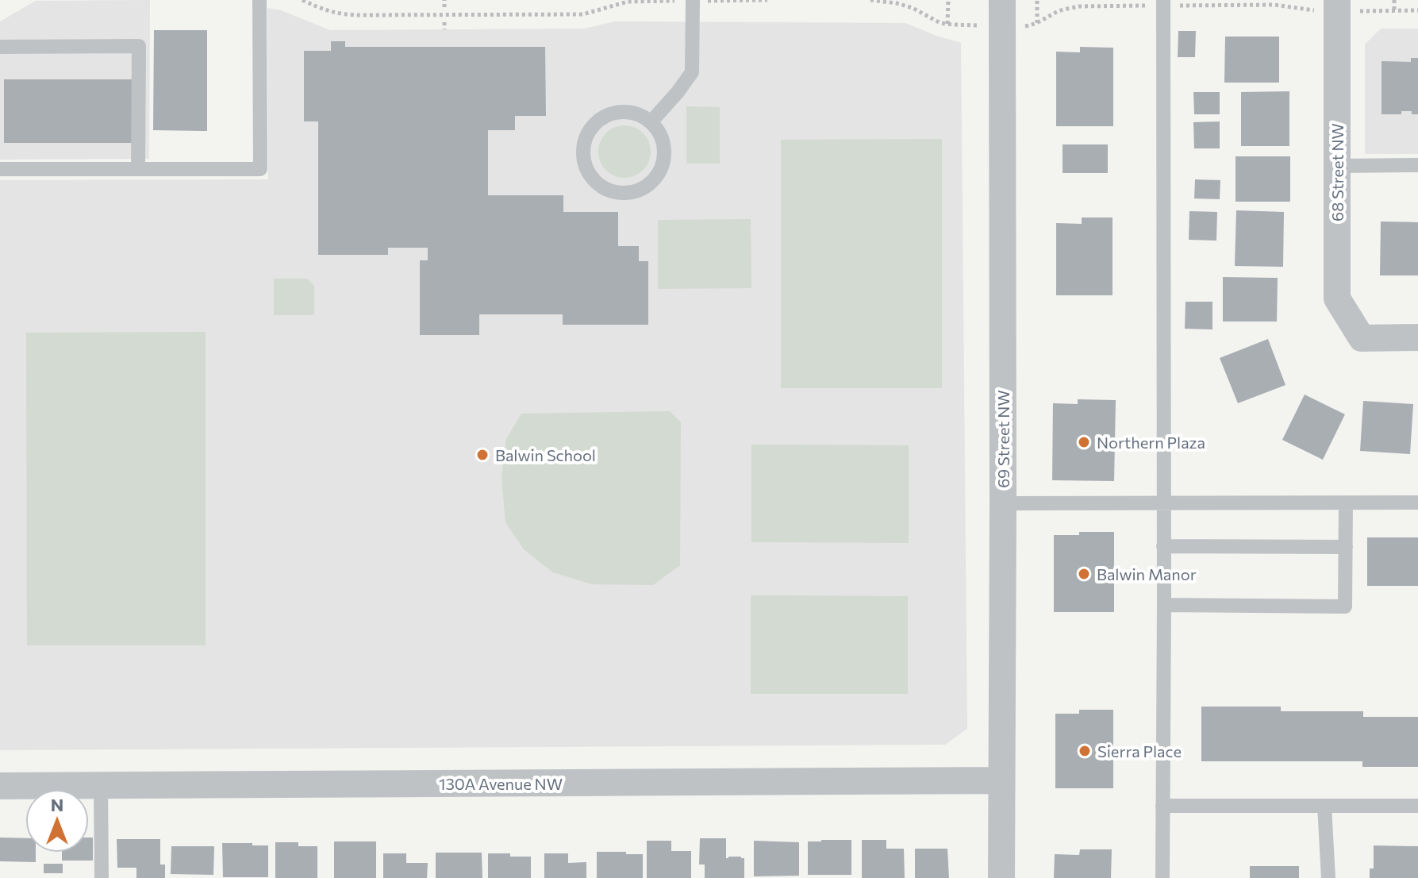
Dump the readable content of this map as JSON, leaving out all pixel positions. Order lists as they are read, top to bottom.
{
  "streets": {
    "street": ["68 Street NW", "69 Street NW", "130A Avenue NW"]
  },
  "crossings": [
    ["69 Street NW", "130A Avenue NW"]
  ],
  "places": [
    "Northern Plaza",
    "Balwin School",
    "Balwin Manor",
    "Sierra Place"
  ],
  "north": "top"
}
